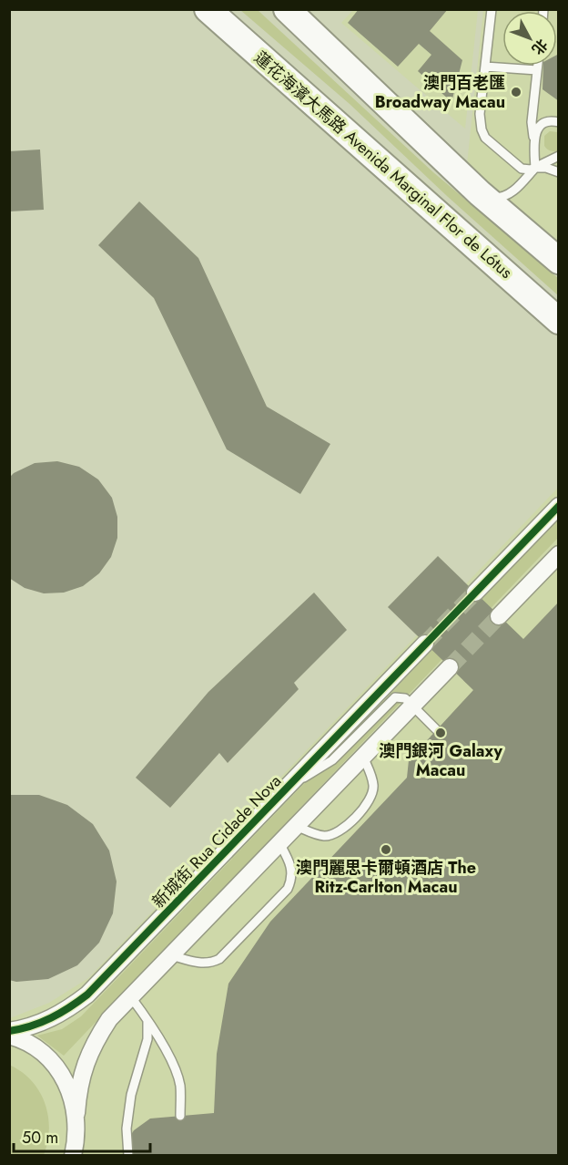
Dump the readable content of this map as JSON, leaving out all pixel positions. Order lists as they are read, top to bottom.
{
  "streets": {
    "main road": ["蓮花海濱大馬路 Avenida Marginal Flor de Lótus"],
    "street": ["新城街 Rua Cidade Nova"]
  },
  "places": ["澳門百老匯 Broadway Macau", "澳門銀河 Galaxy Macau", "澳門麗思卡爾頓酒店 The Ritz-Carlton Macau"],
  "scale_bar": "50 m",
  "north": "bottom right"
}
